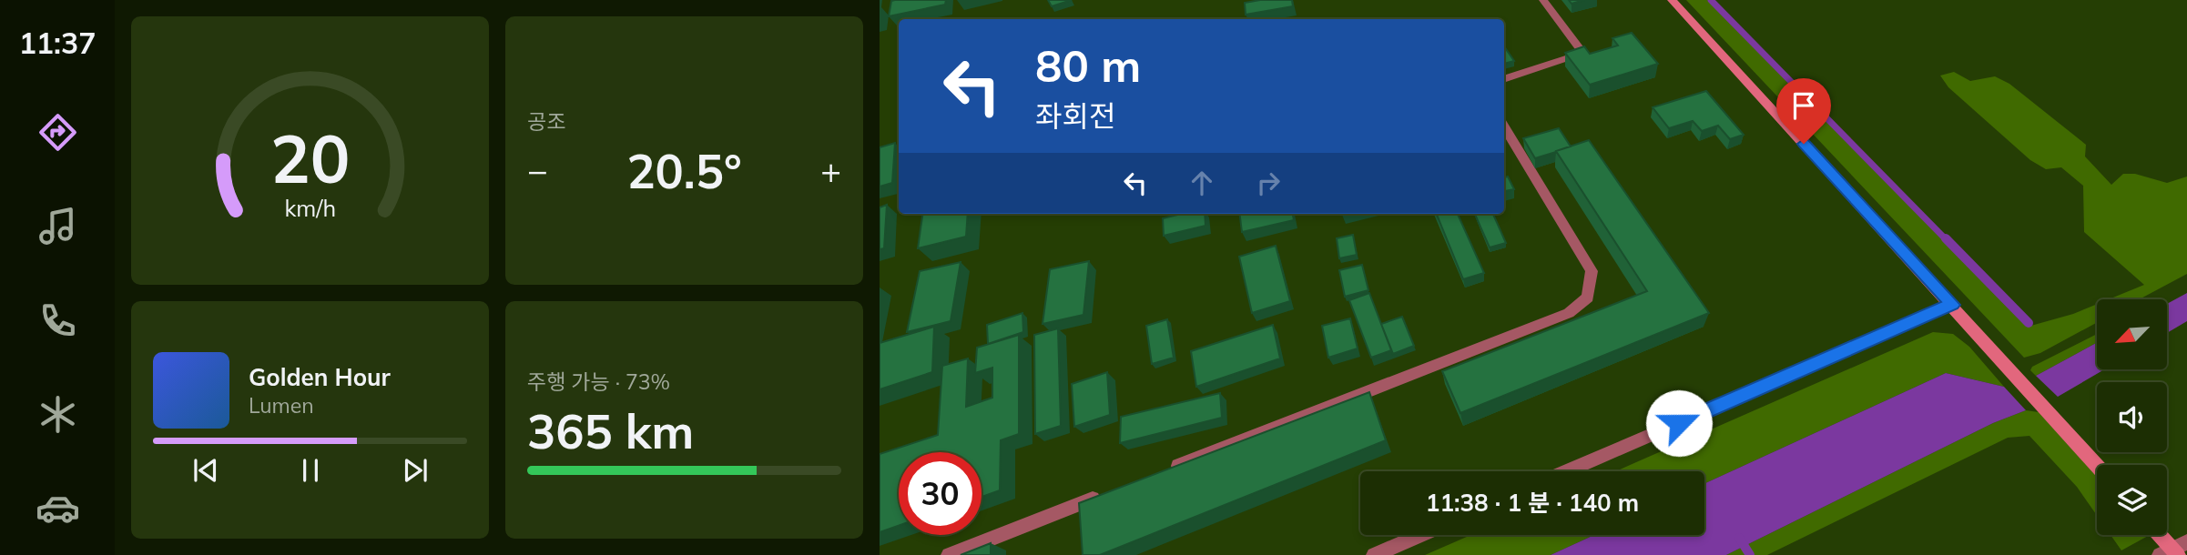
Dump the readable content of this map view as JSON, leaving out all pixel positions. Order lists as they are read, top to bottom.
{
  "north": "bottom left",
  "page": {
    "tabs": "11:37",
    "tile": [
      "공조",
      ["주행 가능 · 73%", "365 km"]
    ],
    "turn": ["80 m", "좌회전"],
    "heat": ["−", "20.5°", "+"],
    "song": ["Golden Hour", "Lumen"],
    "limit": "30",
    "trip": "11:38 · 1 분 · 140 m",
    "gauge": ["20", "km/h"]
  }
}
